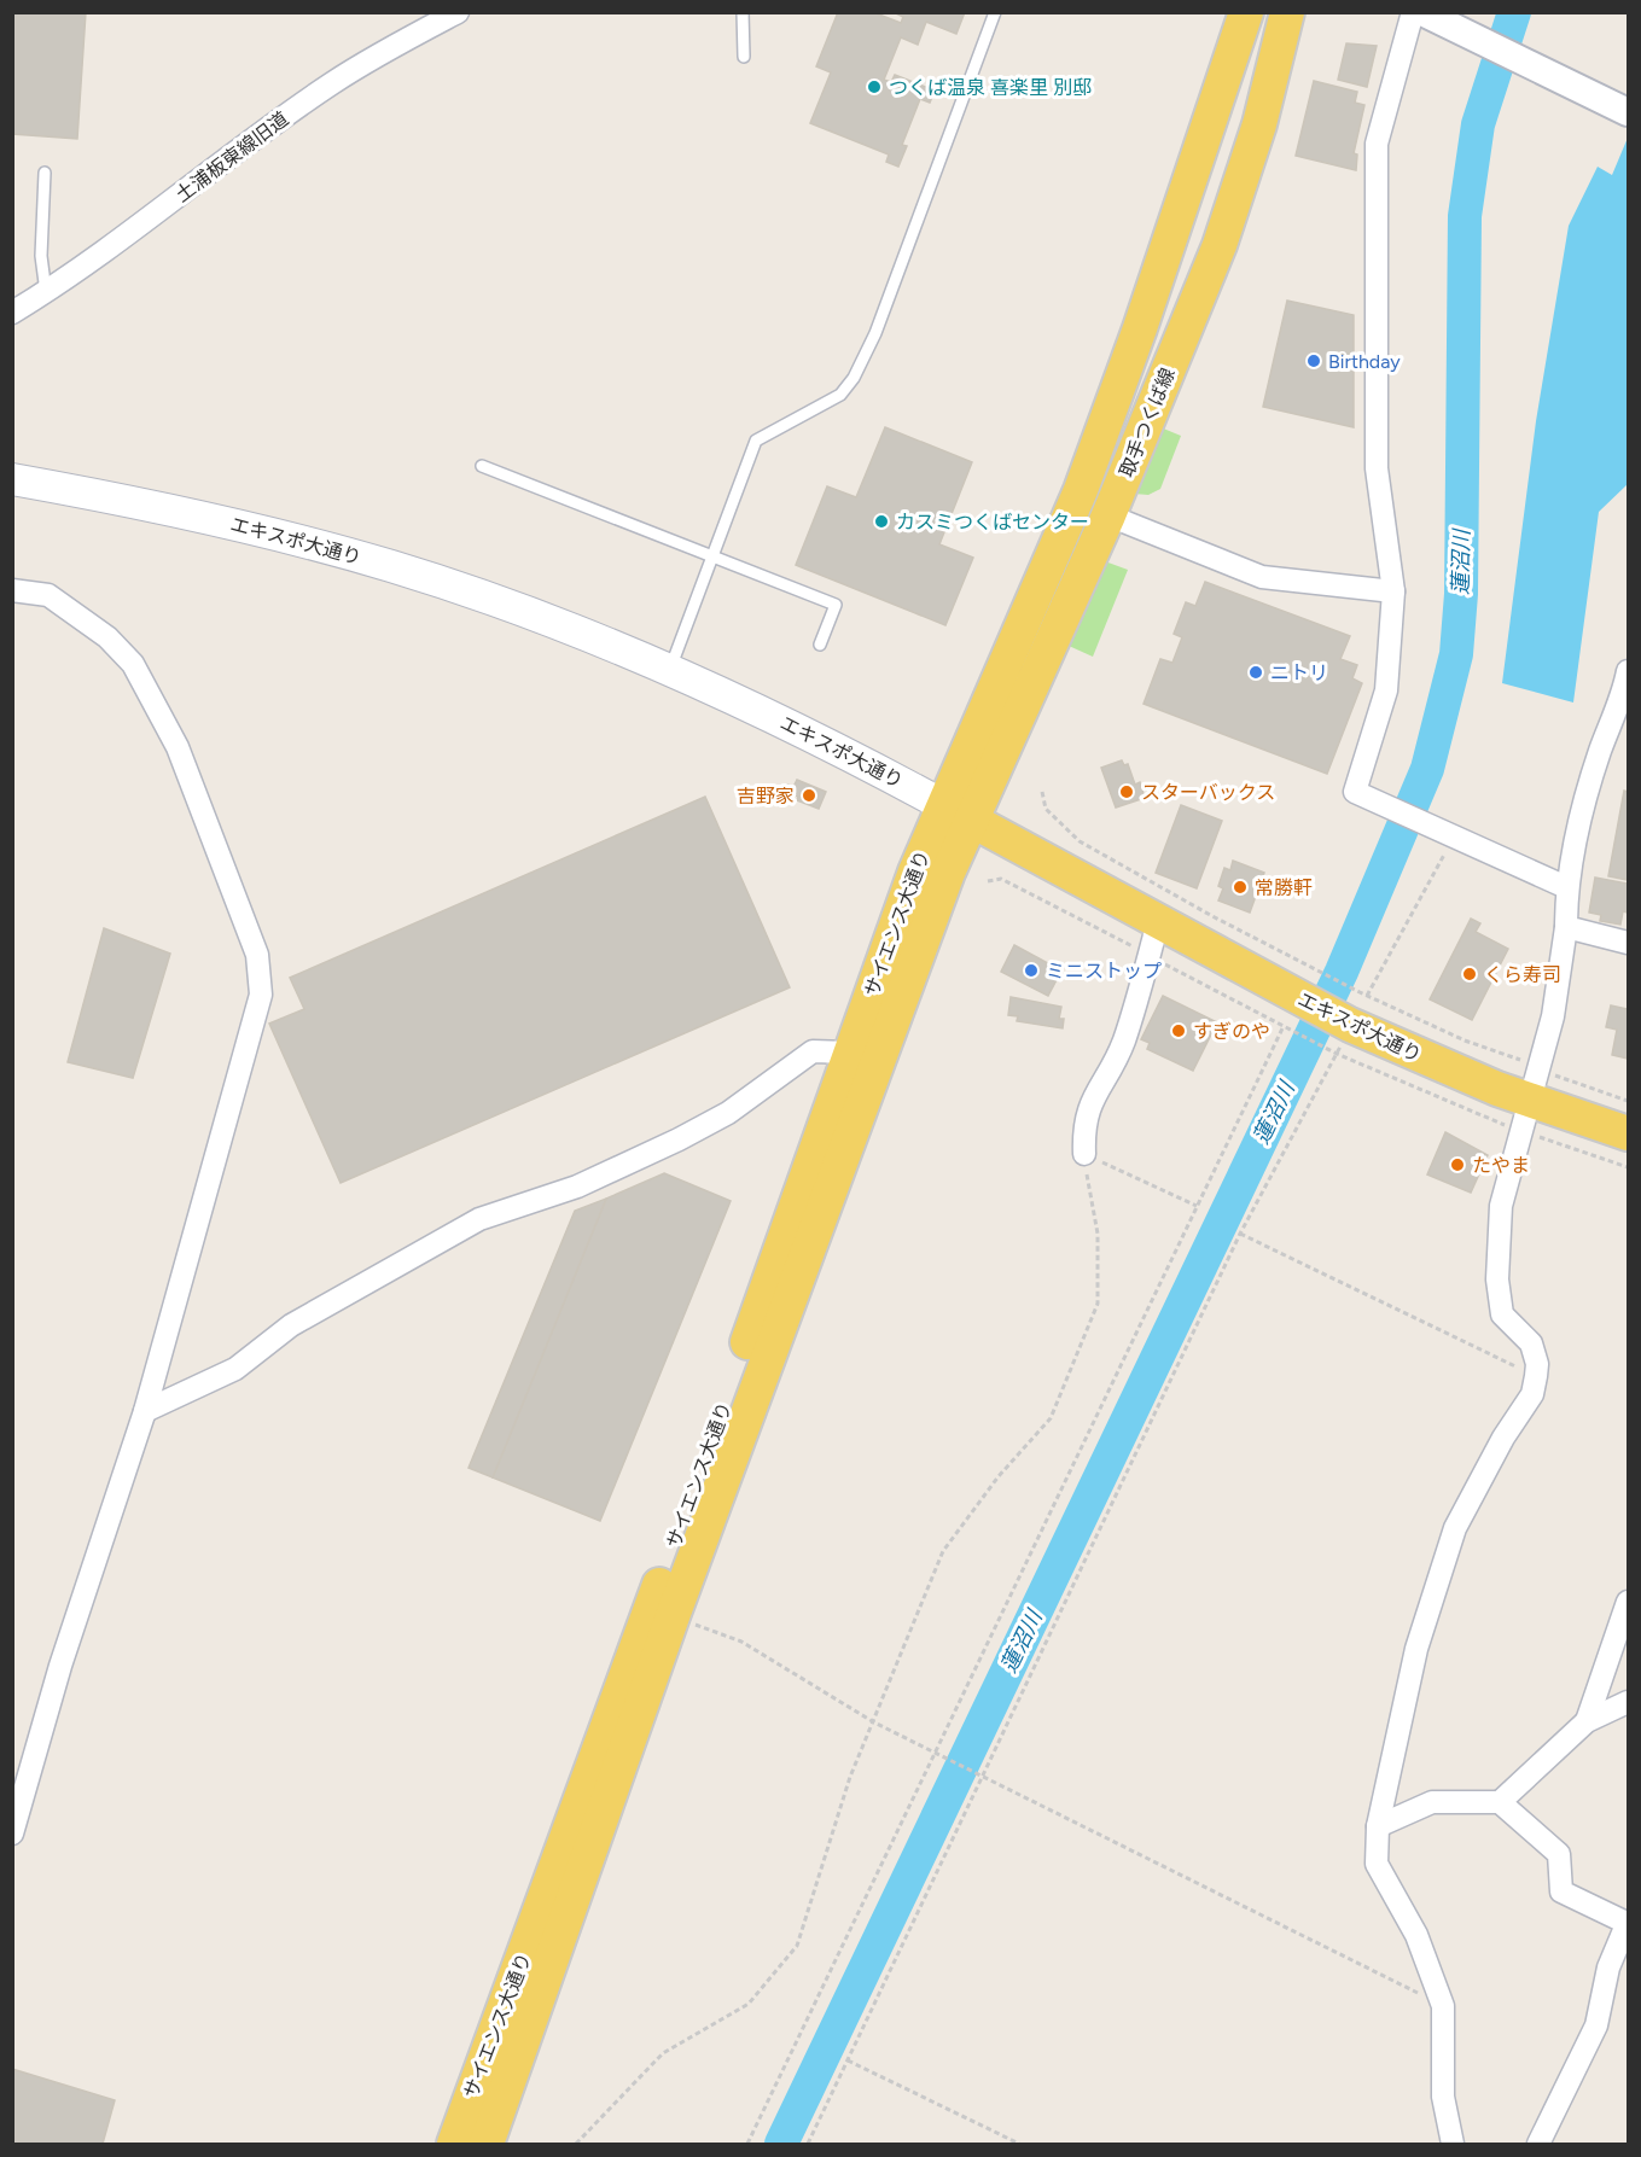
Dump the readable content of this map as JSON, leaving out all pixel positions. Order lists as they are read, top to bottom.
{
  "streets": {
    "main road": ["取手つくば線", "エキスポ大通り", "サイエンス大通り"],
    "street": ["土浦板東線旧道"]
  },
  "crossings": [
    ["取手つくば線", "エキスポ大通り"],
    ["取手つくば線", "サイエンス大通り"],
    ["エキスポ大通り", "サイエンス大通り"]
  ],
  "water": ["蓮沼川"],
  "places": [
    "つくば温泉 喜楽里 別邸",
    "Birthday",
    "カスミつくばセンター",
    "ニトリ",
    "スターバックス",
    "吉野家",
    "常勝軒",
    "ミニストップ",
    "くら寿司",
    "すぎのや",
    "たやま"
  ]
}
